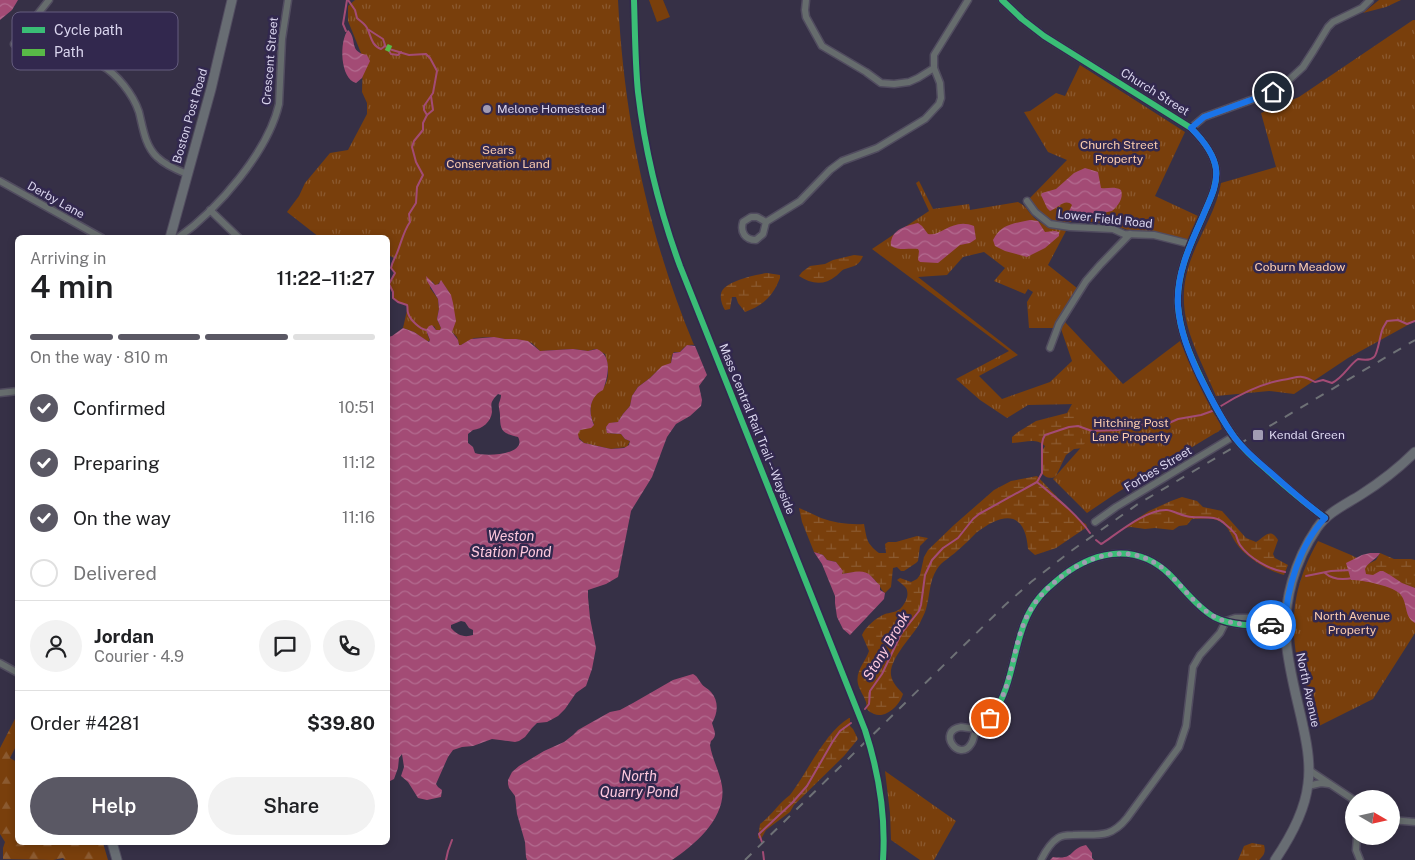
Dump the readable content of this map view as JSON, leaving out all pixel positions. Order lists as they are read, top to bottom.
{
  "streets": {
    "main road": ["Boston Post Road", "North Avenue"],
    "street": [
      "Crescent Street",
      "Church Street",
      "Derby Lane",
      "Lower Field Road",
      "Forbes Street"
    ],
    "cycle path": ["Mass Central Rail Trail -- Wayside"]
  },
  "crossings": [
    ["Church Street", "Lower Field Road"],
    ["Church Street", "Forbes Street"],
    ["Church Street", "North Avenue"]
  ],
  "water": ["Weston Station Pond", "Stony Brook", "North Quarry Pond"],
  "parks": [
    "Church Street Property",
    "Sears Conservation Land",
    "Coburn Meadow",
    "Hitching Post Lane Property",
    "North Avenue Property"
  ],
  "places": {
    "other": ["Melone Homestead"],
    "transit": ["Kendal Green"]
  },
  "legend": ["Cycle path", "Path"],
  "north": "right",
  "page": {
    "heading": ["4 min", "Arriving in", "11:22–11:27"],
    "panel": [
      "Jordan",
      "Courier · 4.9",
      "Order #4281",
      "$39.80"
    ],
    "bar": "On the way · 810 m",
    "list": [
      ["Confirmed", "10:51"],
      ["Preparing", "11:12"],
      ["On the way", "11:16"],
      "Delivered"
    ],
    "buttons": ["Help", "Share"]
  }
}
